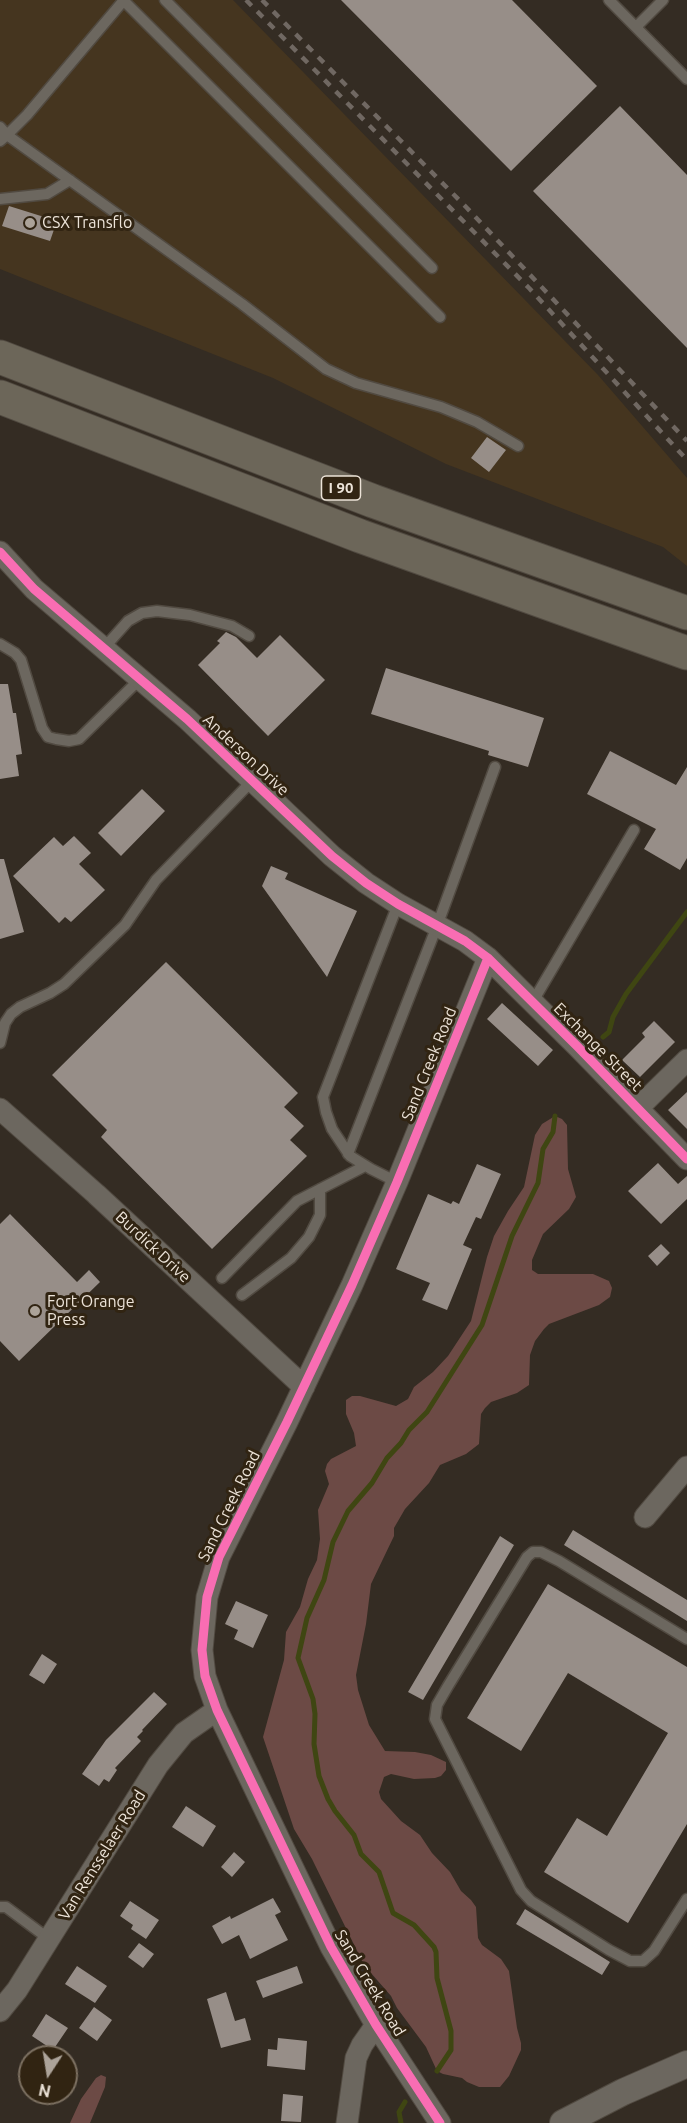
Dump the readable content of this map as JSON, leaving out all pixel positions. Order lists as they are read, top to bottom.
{
  "streets": {
    "highway": ["I 90"],
    "street": [
      "Anderson Drive",
      "Exchange Street",
      "Sand Creek Road",
      "Burdick Drive",
      "Van Rensselaer Road"
    ]
  },
  "crossings": [
    ["Anderson Drive", "Exchange Street"],
    ["Anderson Drive", "Sand Creek Road"],
    ["Exchange Street", "Sand Creek Road"],
    ["Sand Creek Road", "Burdick Drive"],
    ["Sand Creek Road", "Van Rensselaer Road"]
  ],
  "places": ["CSX Transflo", "Fort Orange Press"],
  "north": "bottom"
}
